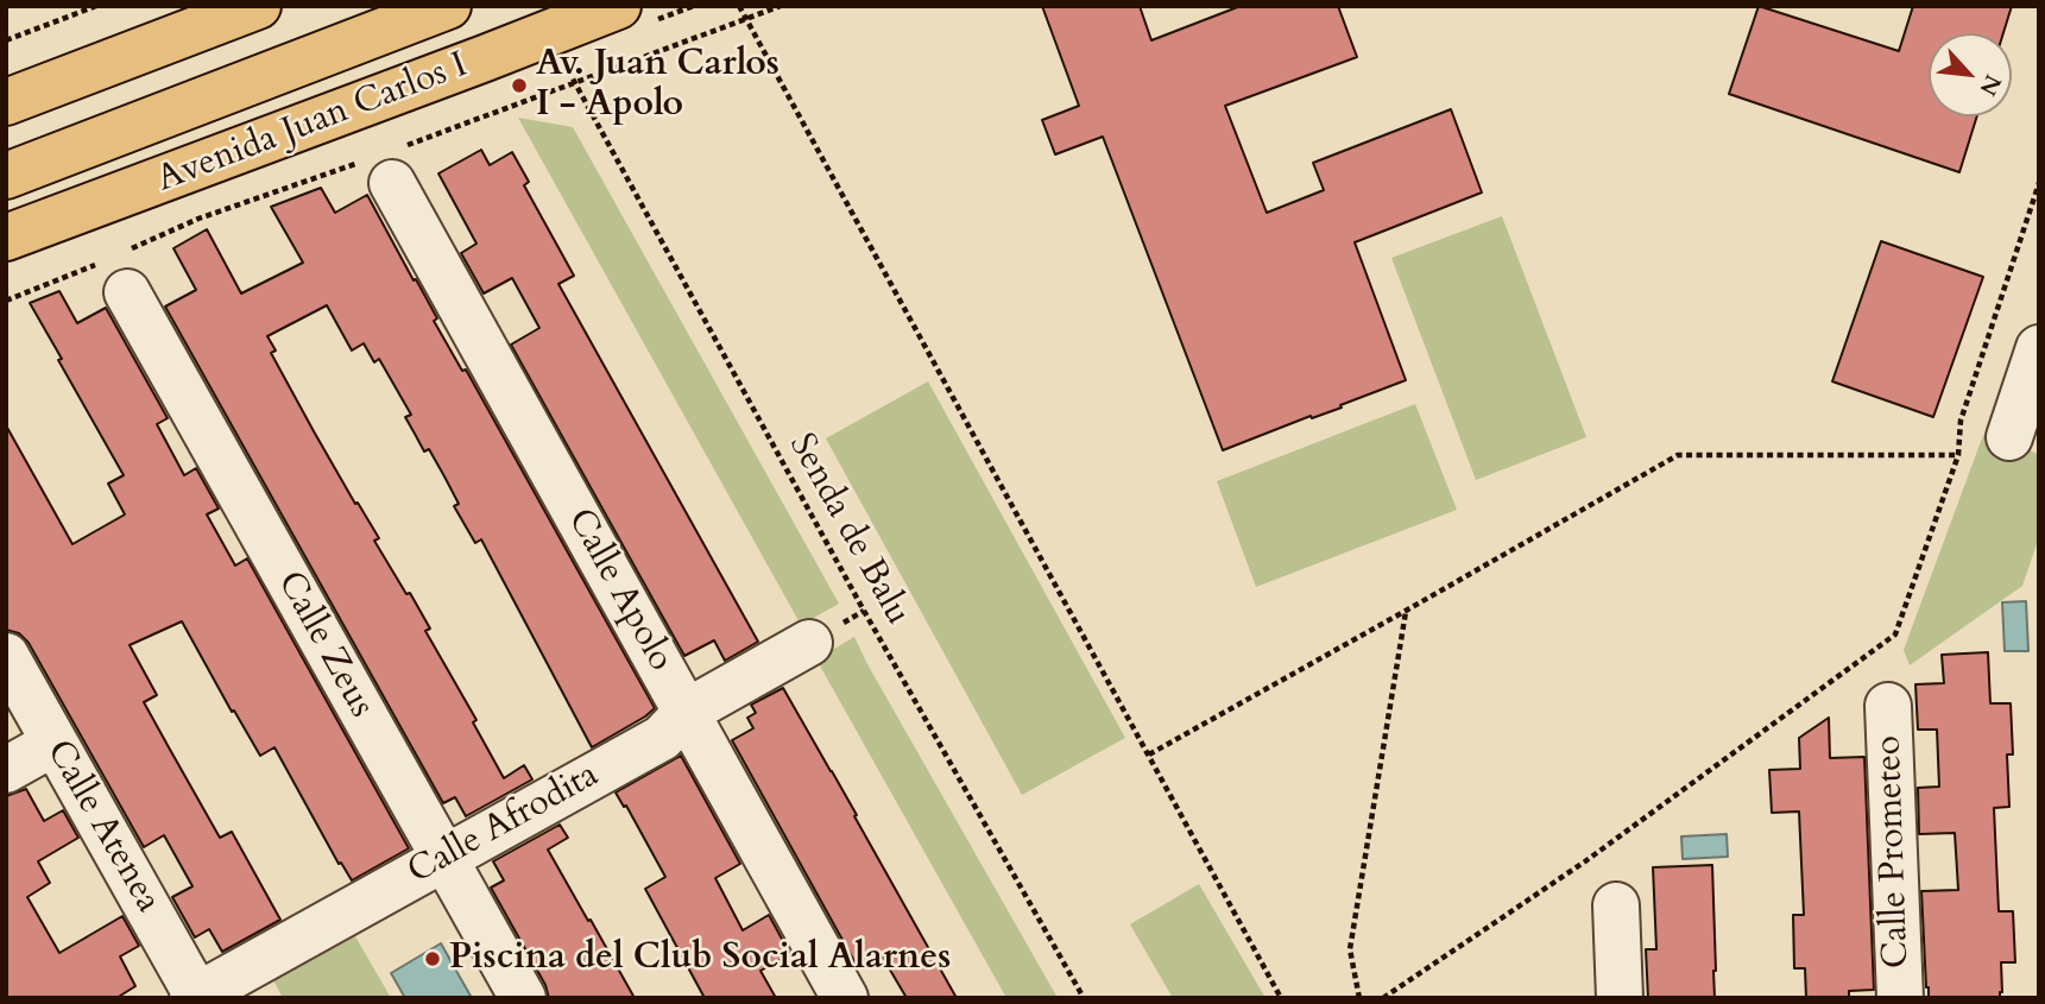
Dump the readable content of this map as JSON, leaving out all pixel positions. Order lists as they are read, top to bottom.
{
  "streets": {
    "main road": ["Avenida Juan Carlos I"],
    "street": [
      "Calle Apolo",
      "Calle Zeus",
      "Calle Afrodita",
      "Calle Atenea",
      "Calle Prometeo"
    ],
    "path": ["Senda de Balu"]
  },
  "crossings": [
    ["Calle Apolo", "Calle Afrodita"],
    ["Calle Zeus", "Calle Afrodita"],
    ["Calle Afrodita", "Calle Atenea"]
  ],
  "places": ["Av. Juan Carlos I - Apolo", "Piscina del Club Social Alarnes"],
  "north": "bottom right"
}
